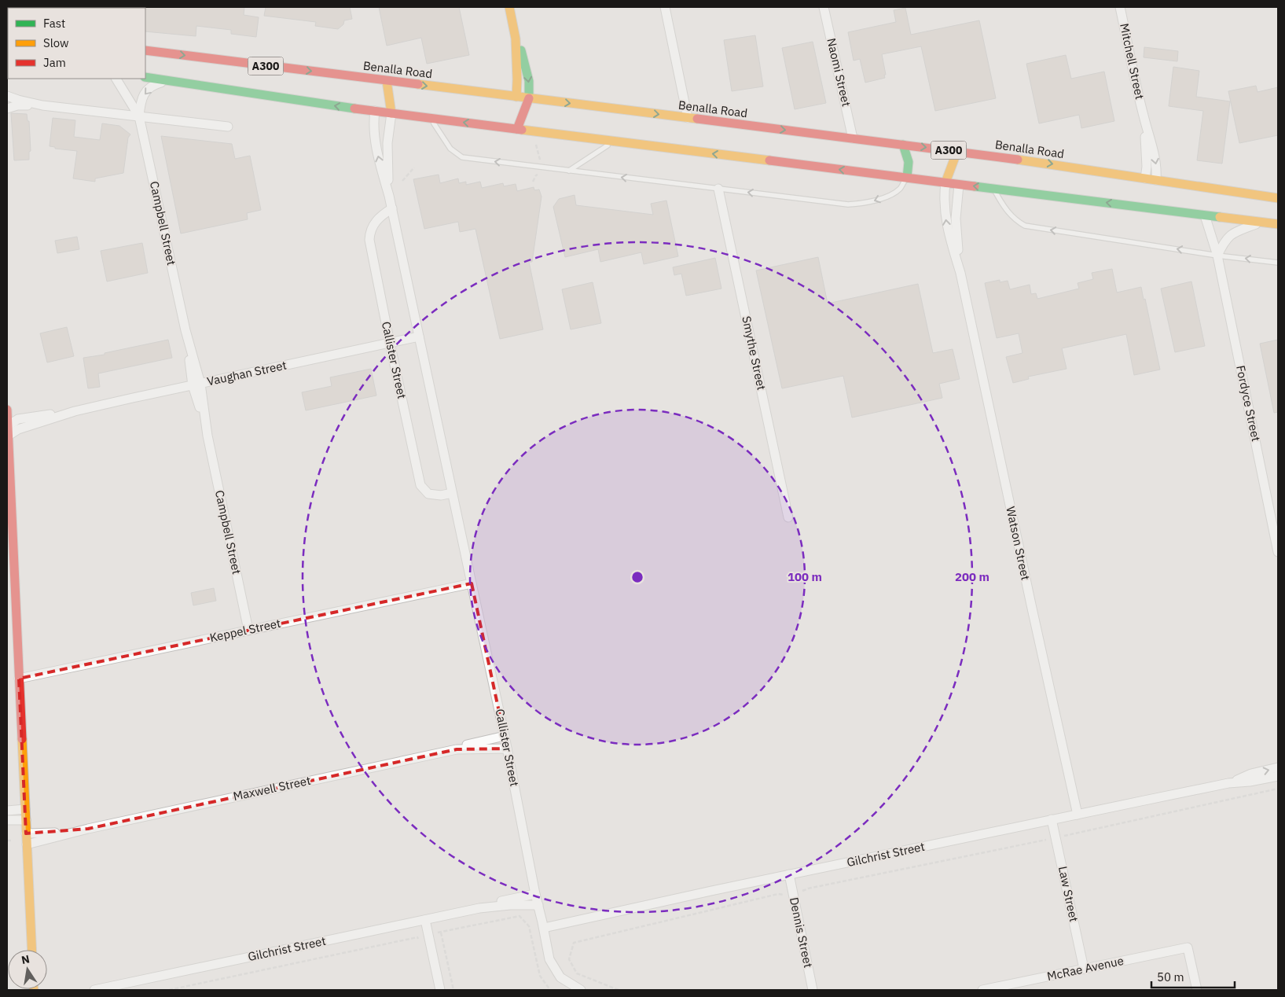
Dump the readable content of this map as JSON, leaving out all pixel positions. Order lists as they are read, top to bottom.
{
  "streets": {
    "main road": ["A300", "Benalla Road"],
    "street": [
      "Mitchell Street",
      "Naomi Street",
      "Campbell Street",
      "Smythe Street",
      "Callister Street",
      "Vaughan Street",
      "Fordyce Street",
      "Watson Street",
      "Keppel Street",
      "Maxwell Street",
      "Gilchrist Street",
      "Law Street",
      "Dennis Street",
      "McRae Avenue"
    ]
  },
  "crossings": [
    ["Mitchell Street", "Benalla Road"],
    ["A300", "Callister Street"],
    ["A300", "Fordyce Street"],
    ["A300", "Watson Street"],
    ["Benalla Road", "Naomi Street"],
    ["Campbell Street", "Vaughan Street"],
    ["Campbell Street", "Keppel Street"],
    ["Callister Street", "Vaughan Street"],
    ["Callister Street", "Keppel Street"],
    ["Callister Street", "Maxwell Street"],
    ["Callister Street", "Gilchrist Street"],
    ["Watson Street", "Gilchrist Street"],
    ["Gilchrist Street", "Law Street"],
    ["Gilchrist Street", "Dennis Street"],
    ["Law Street", "McRae Avenue"]
  ],
  "legend": ["Fast", "Slow", "Jam"],
  "scale_bar": "50 m",
  "north": "top",
  "rings": ["100 m", "200 m"]
}
